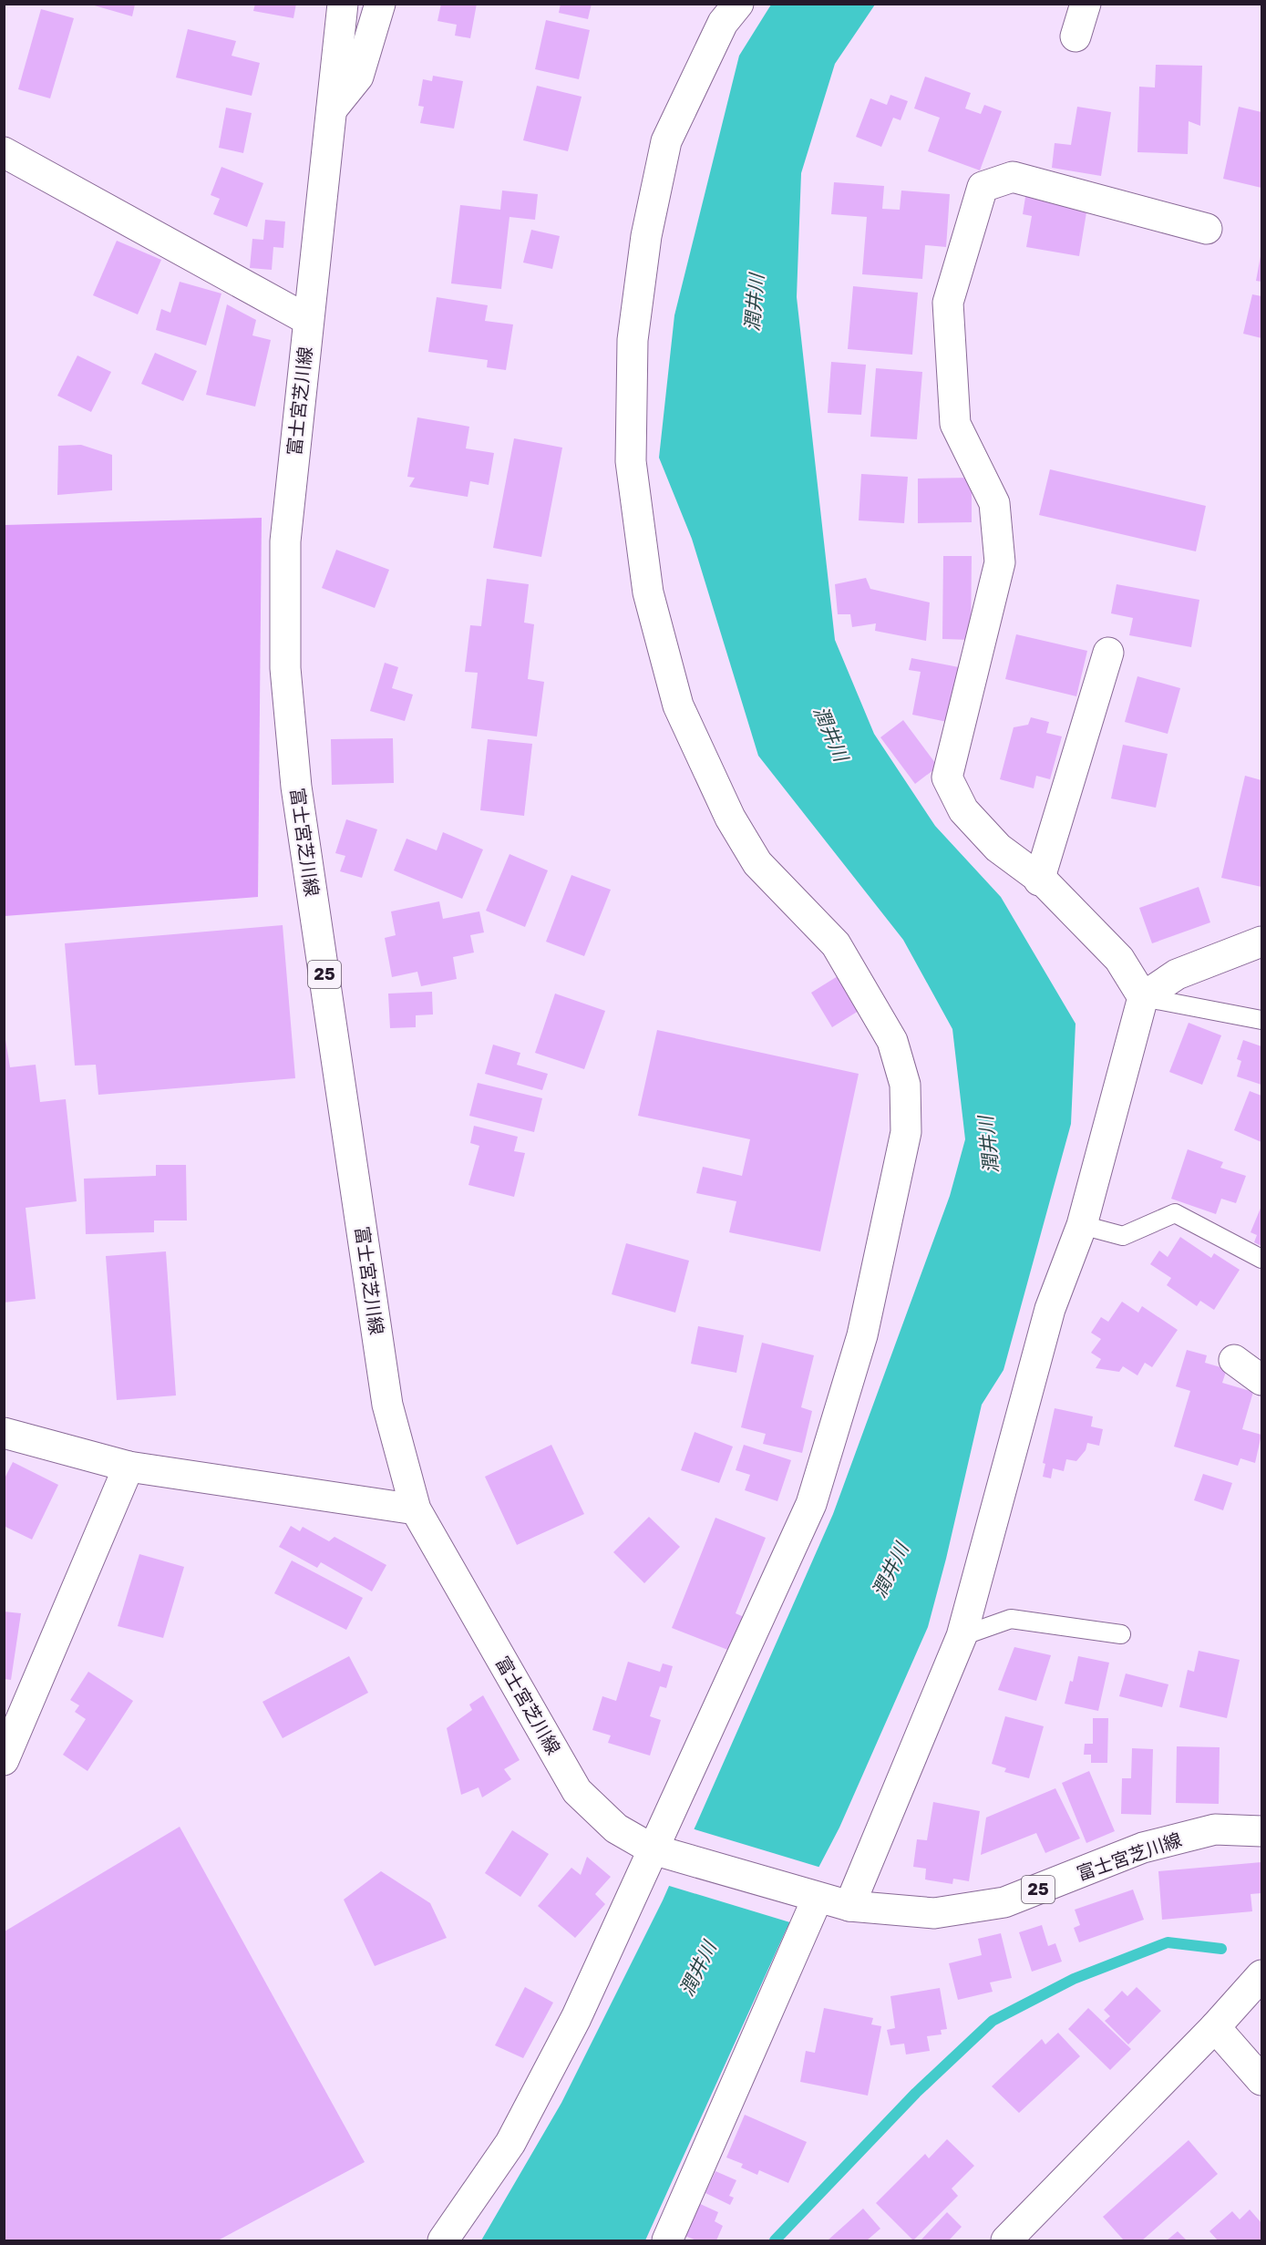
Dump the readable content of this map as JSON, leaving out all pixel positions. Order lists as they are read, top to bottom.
{
  "streets": {
    "street": ["富士宮芝川線", "25"]
  },
  "water": ["潤井川"]
}
